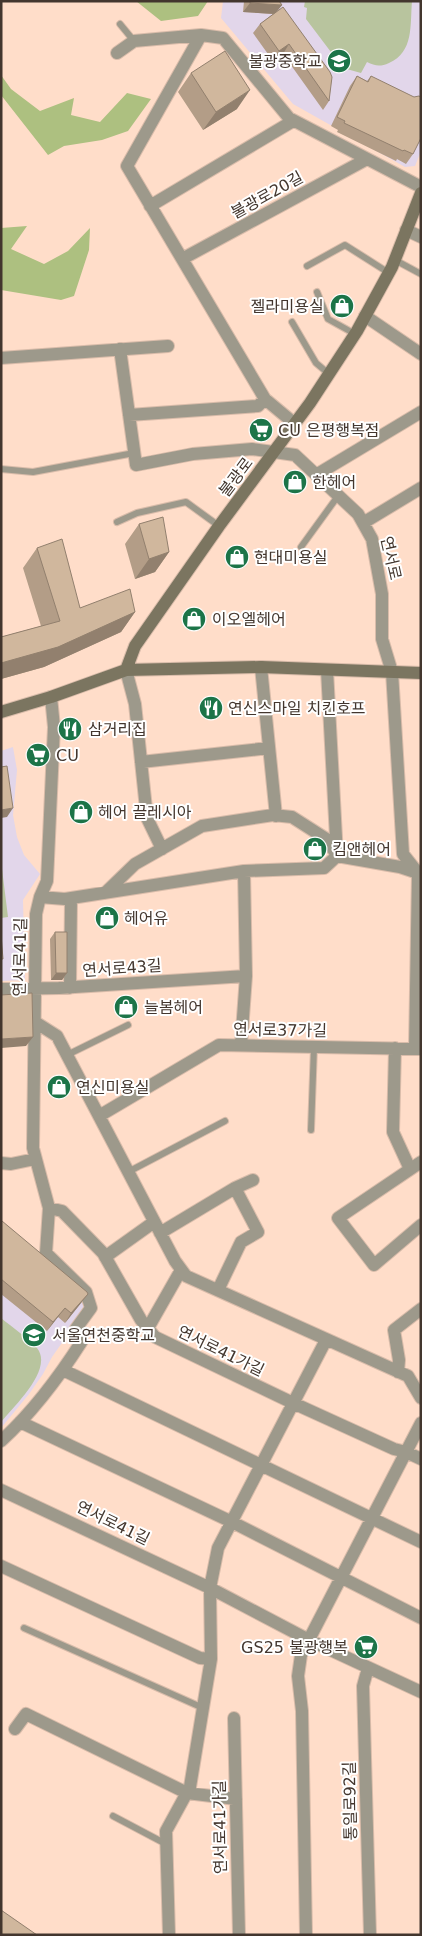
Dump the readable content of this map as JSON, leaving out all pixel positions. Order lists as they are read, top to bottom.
{
  "streets": {
    "main road": ["불광로"],
    "street": [
      "불광로20길",
      "연서로",
      "연서로41길",
      "연서로43길",
      "연서로37가길",
      "연서로41가길",
      "통일로92길"
    ]
  },
  "crossings": [
    ["불광로", "연서로"],
    ["연서로41길", "연서로43길"],
    ["연서로41길", "연서로41가길"]
  ],
  "places": {
    "school or university": ["불광중학교", "서울연천중학교"],
    "shop": [
      "젤라미용실",
      "한헤어",
      "현대미용실",
      "이오엘헤어",
      "헤어 끌레시아",
      "킴앤헤어",
      "헤어유",
      "늘봄헤어",
      "연신미용실"
    ],
    "supermarket": ["CU 은평행복점", "CU", "GS25 불광행복"],
    "restaurant": ["연신스마일 치킨호프", "삼거리집"]
  }
}
